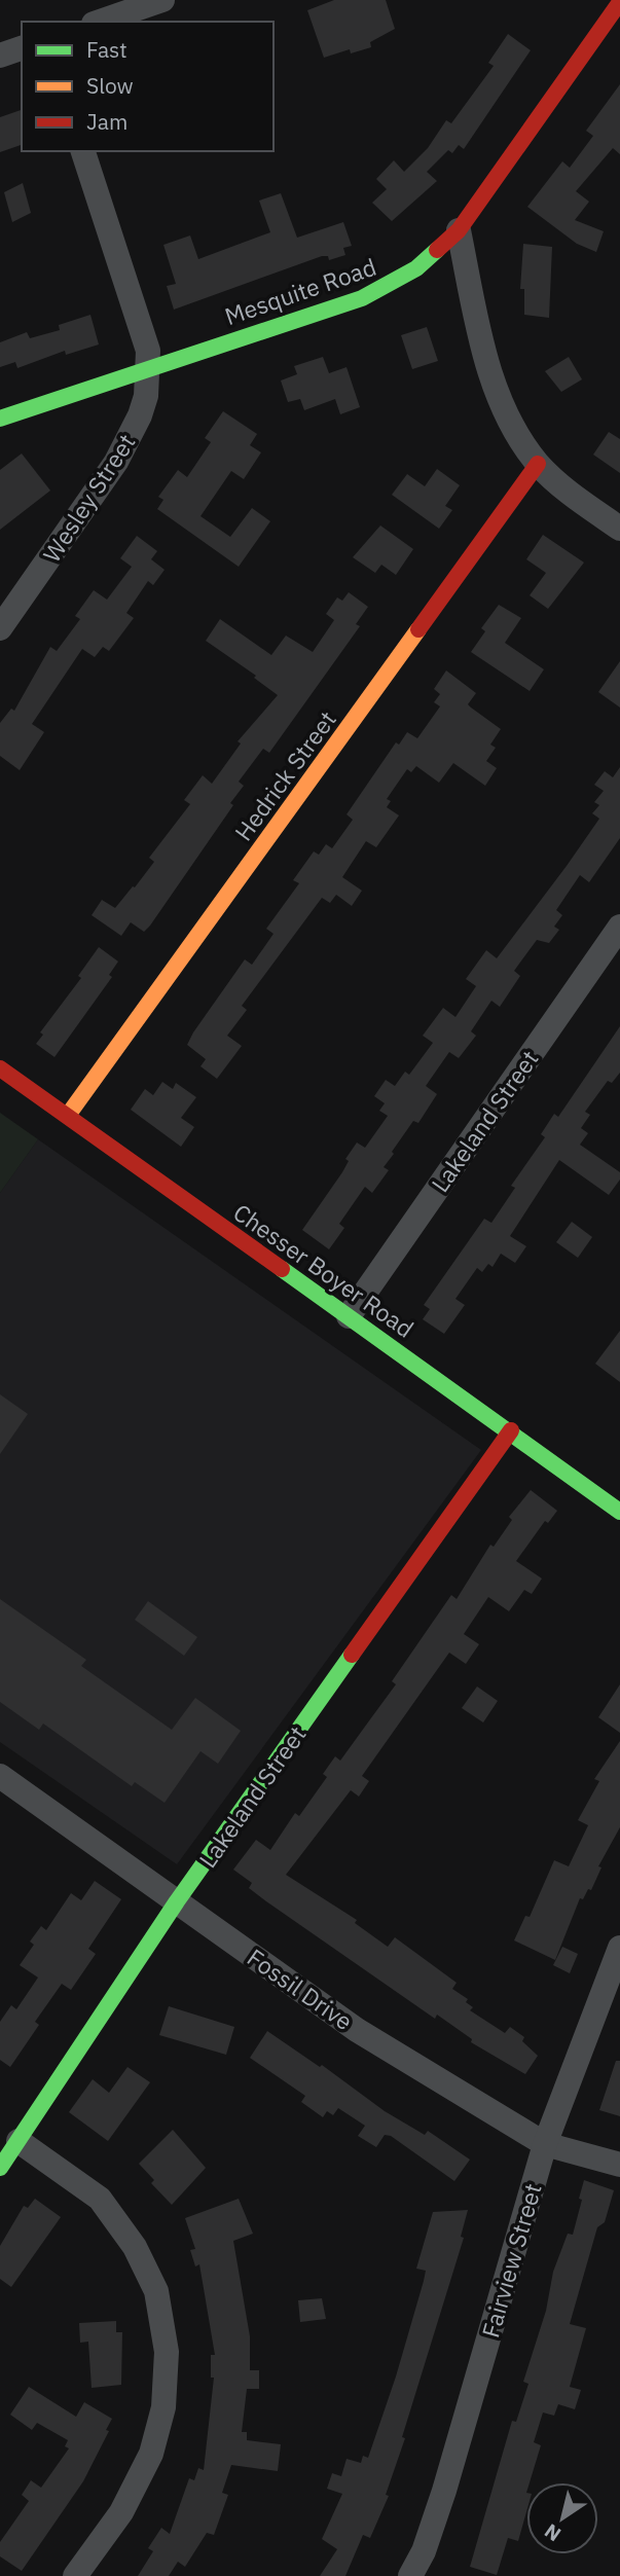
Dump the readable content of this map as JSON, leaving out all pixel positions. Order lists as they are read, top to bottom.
{
  "streets": {
    "street": [
      "Mesquite Road",
      "Wesley Street",
      "Hedrick Street",
      "Lakeland Street",
      "Chesser Boyer Road",
      "Fossil Drive",
      "Fairview Street"
    ]
  },
  "crossings": [
    ["Mesquite Road", "Wesley Street"],
    ["Hedrick Street", "Chesser Boyer Road"],
    ["Lakeland Street", "Chesser Boyer Road"],
    ["Lakeland Street", "Fossil Drive"],
    ["Fossil Drive", "Fairview Street"]
  ],
  "legend": ["Fast", "Slow", "Jam"],
  "north": "bottom left"
}
